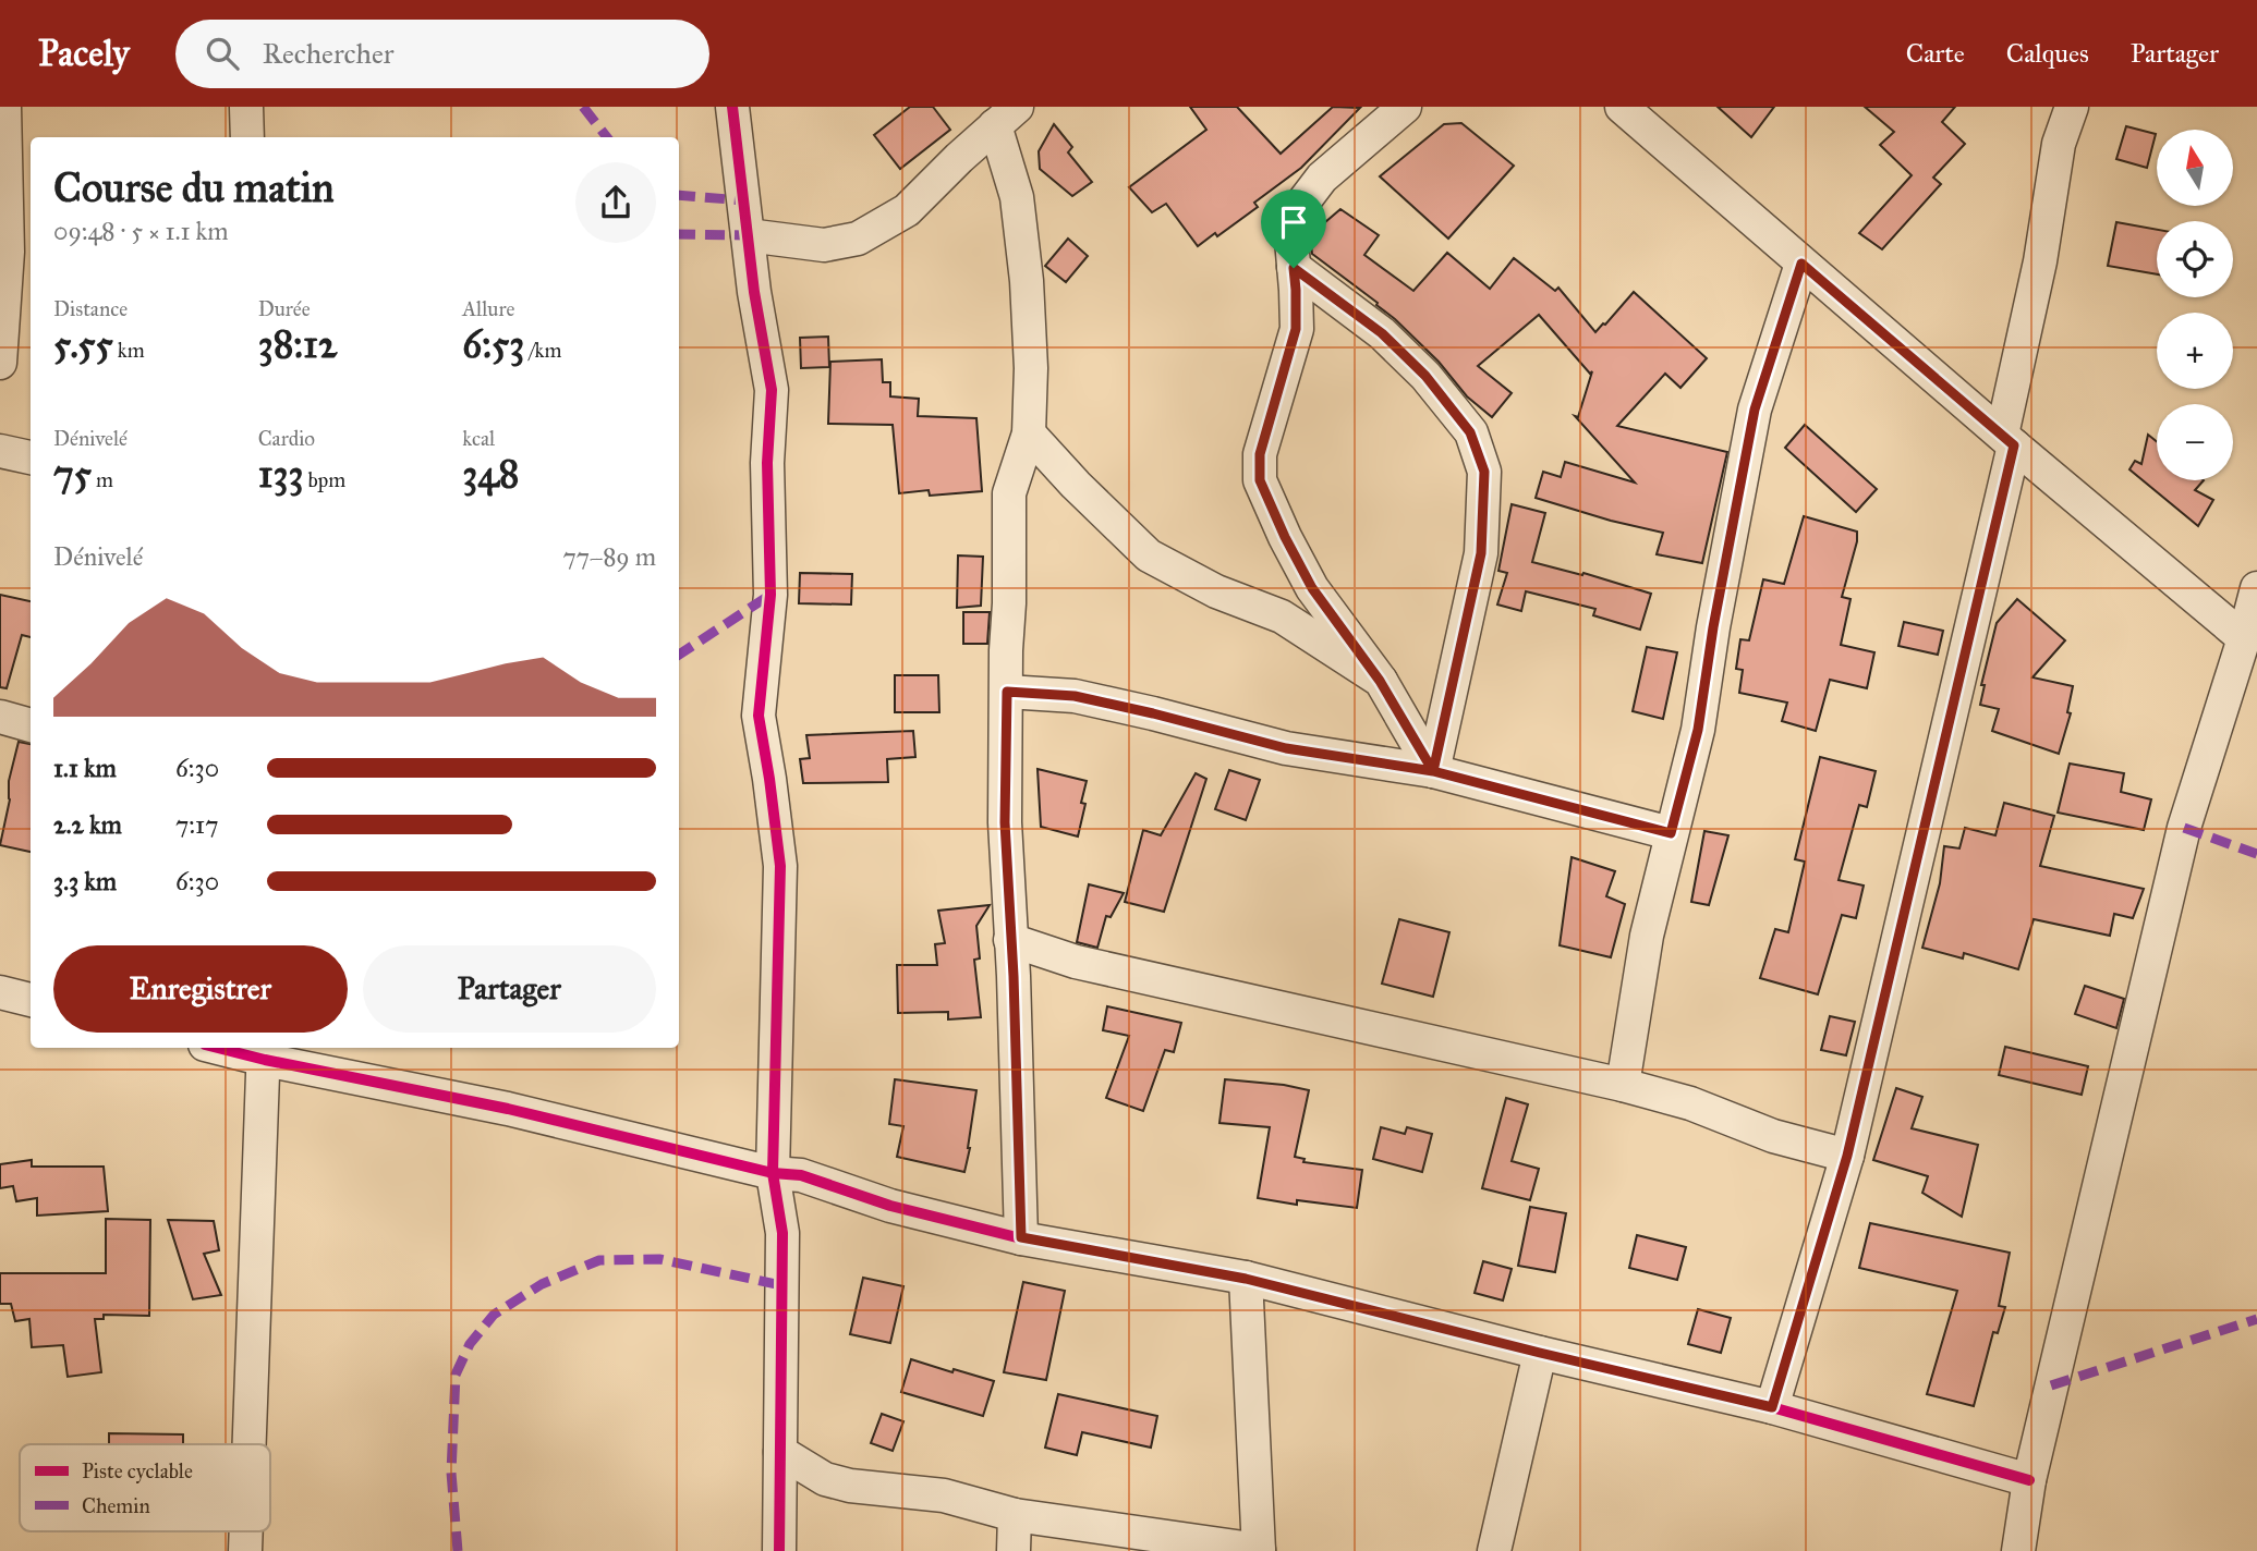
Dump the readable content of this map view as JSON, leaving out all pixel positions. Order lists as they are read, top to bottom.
{
  "legend": ["Piste cyclable", "Chemin"],
  "north": "top",
  "page": {
    "header": "Pacely",
    "search": "Rechercher",
    "nav": ["Carte", "Calques", "Partager"],
    "map_buttons": ["+", "−"],
    "heading": ["Course du matin", "09:48 · 5 × 1.1 km"],
    "stats": [
      ["Distance", "5.55 km"],
      ["Durée", "38:12"],
      ["Allure", "6:53 /km"],
      ["Dénivelé", "75 m"],
      ["Cardio", "133 bpm"],
      ["kcal", "348"]
    ],
    "chart": ["Dénivelé", "77–89 m"],
    "list": [
      {
        "name": "1.1 km",
        "note": "6:30"
      },
      {
        "name": "2.2 km",
        "note": "7:17"
      },
      {
        "name": "3.3 km",
        "note": "6:30"
      }
    ],
    "buttons": ["Enregistrer", "Partager"]
  }
}
